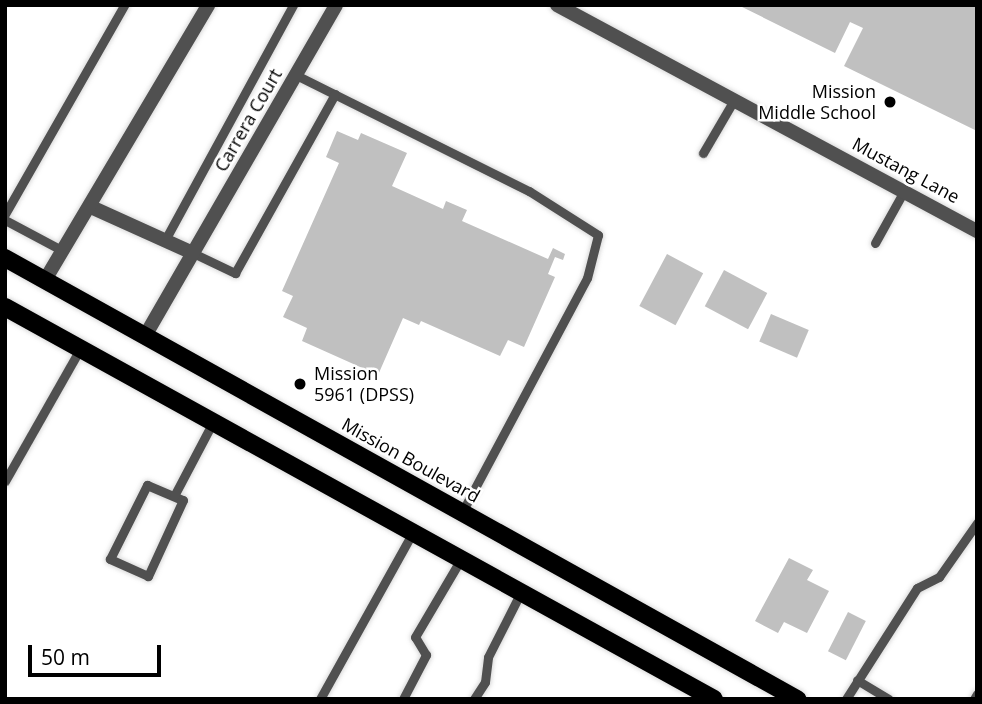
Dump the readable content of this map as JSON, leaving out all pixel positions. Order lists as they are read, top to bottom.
{
  "streets": {
    "main road": ["Mission Boulevard"],
    "street": ["Carrera Court", "Mustang Lane"]
  },
  "crossings": [
    ["Carrera Court", "Mission Boulevard"]
  ],
  "places": ["Mission Middle School", "Mission 5961 (DPSS)"],
  "scale_bar": "50 m"
}
